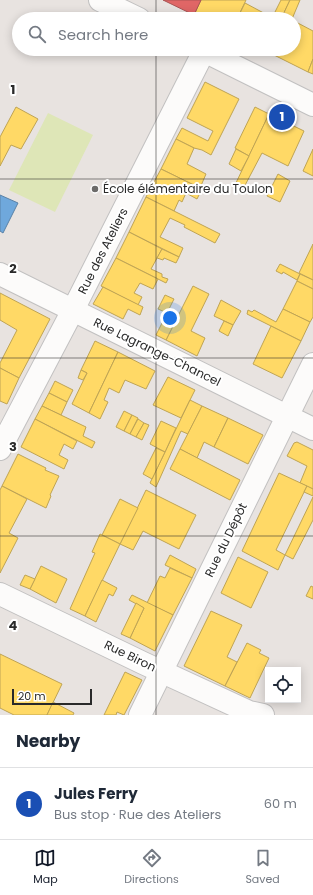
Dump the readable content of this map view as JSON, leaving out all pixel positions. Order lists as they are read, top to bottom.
{
  "streets": {
    "street": [
      "Rue des Ateliers",
      "Rue Lagrange-Chancel",
      "Rue du Dépôt",
      "Rue Biron"
    ]
  },
  "crossings": [
    ["Rue des Ateliers", "Rue Lagrange-Chancel"],
    ["Rue Lagrange-Chancel", "Rue du Dépôt"],
    ["Rue du Dépôt", "Rue Biron"]
  ],
  "places": ["École élémentaire du Toulon"],
  "scale_bar": "20 m",
  "page": {
    "search": "Search here",
    "pins": "1",
    "scale": "20 m",
    "heading": "Nearby",
    "list": [
      {
        "mark": "1",
        "name": "Jules Ferry",
        "note": "Bus stop · Rue des Ateliers",
        "value": "60 m"
      }
    ],
    "nav": ["Map", "Directions", "Saved"]
  },
  "grid": {
    "rows": [
      "1",
      "2",
      "3",
      "4"
    ]
  }
}
